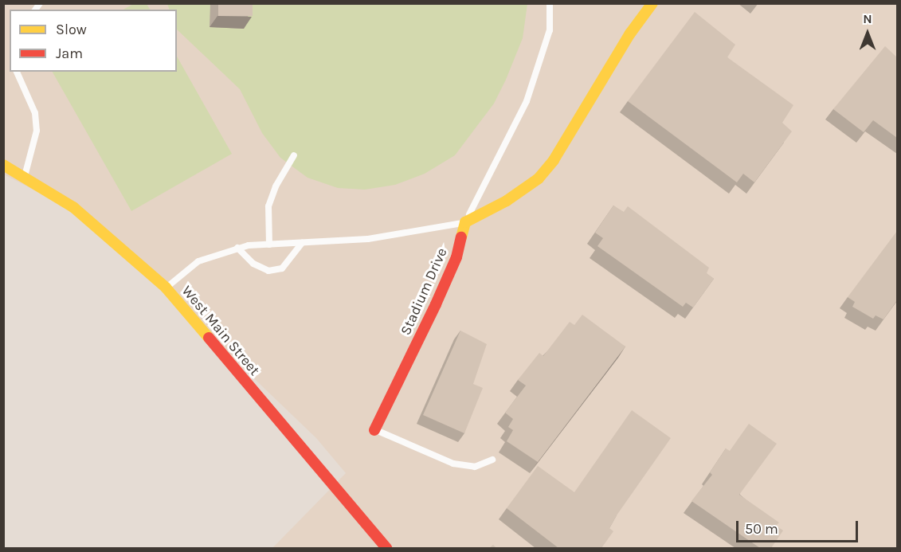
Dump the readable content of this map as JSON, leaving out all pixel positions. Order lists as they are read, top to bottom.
{
  "streets": {
    "street": ["Stadium Drive", "West Main Street"]
  },
  "legend": ["Slow", "Jam"],
  "scale_bar": "50 m",
  "north": "top"
}
